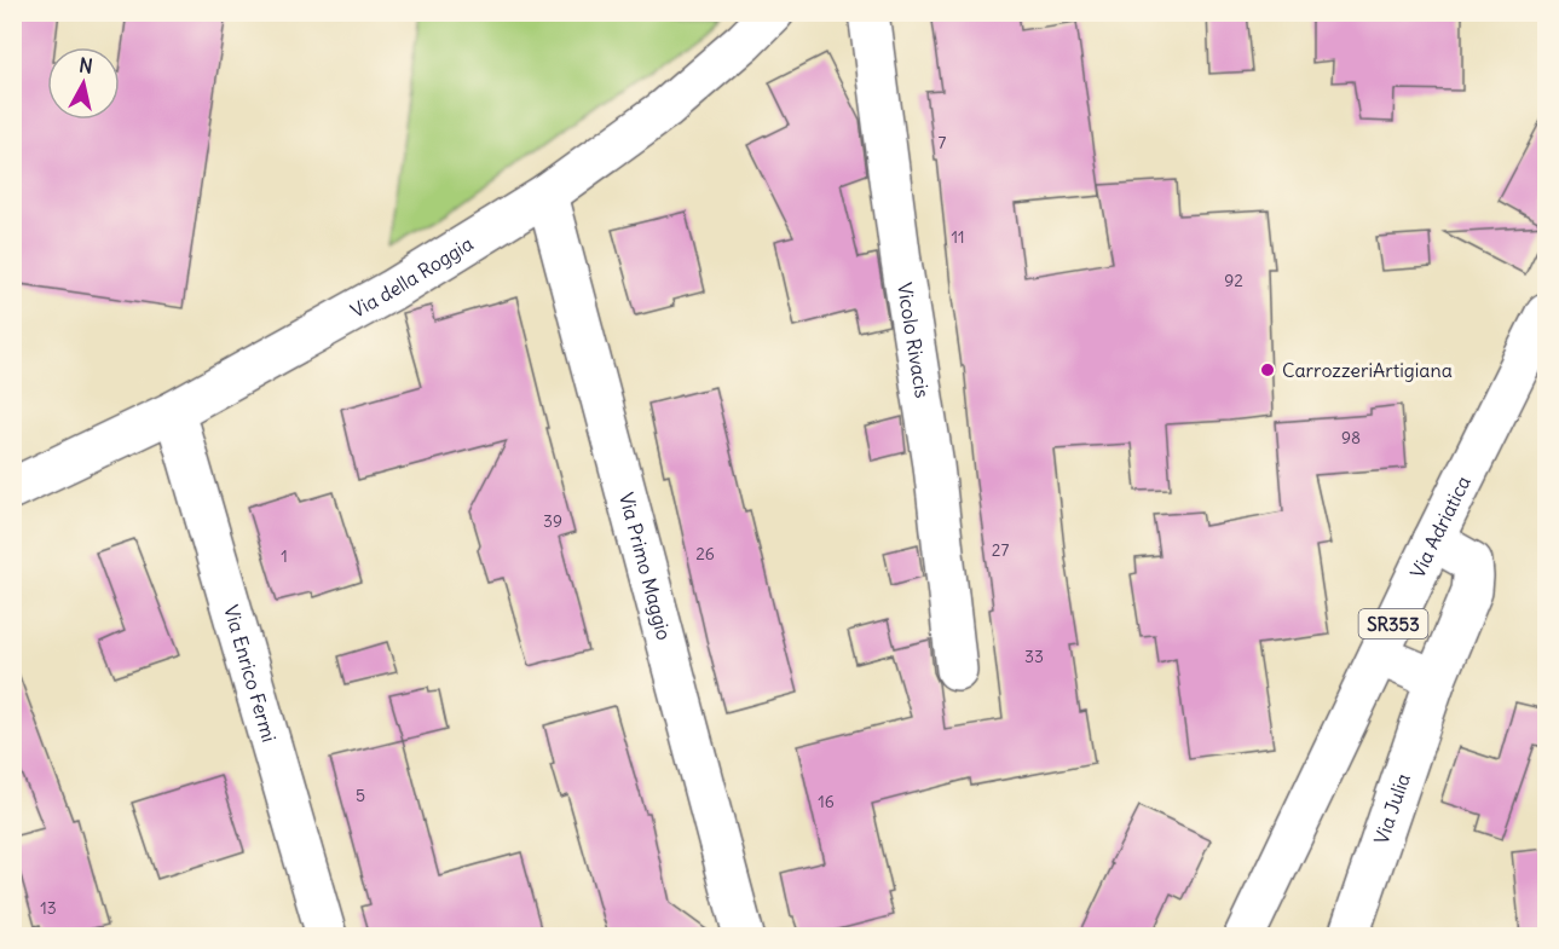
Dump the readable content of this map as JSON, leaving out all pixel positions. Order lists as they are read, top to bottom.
{
  "streets": {
    "street": [
      "Via della Roggia",
      "Vicolo Rivacis",
      "Via Adriatica",
      "Via Primo Maggio",
      "SR353",
      "Via Enrico Fermi",
      "Via Julia"
    ]
  },
  "crossings": [
    ["Via della Roggia", "Via Primo Maggio"],
    ["Via della Roggia", "Via Enrico Fermi"],
    ["Via Adriatica", "Via Julia"]
  ],
  "places": ["CarrozzeriArtigiana"],
  "house_numbers": [
    "7",
    "11",
    "92",
    "98",
    "39",
    "27",
    "26",
    "1",
    "33",
    "5",
    "16",
    "13"
  ],
  "north": "top"
}
